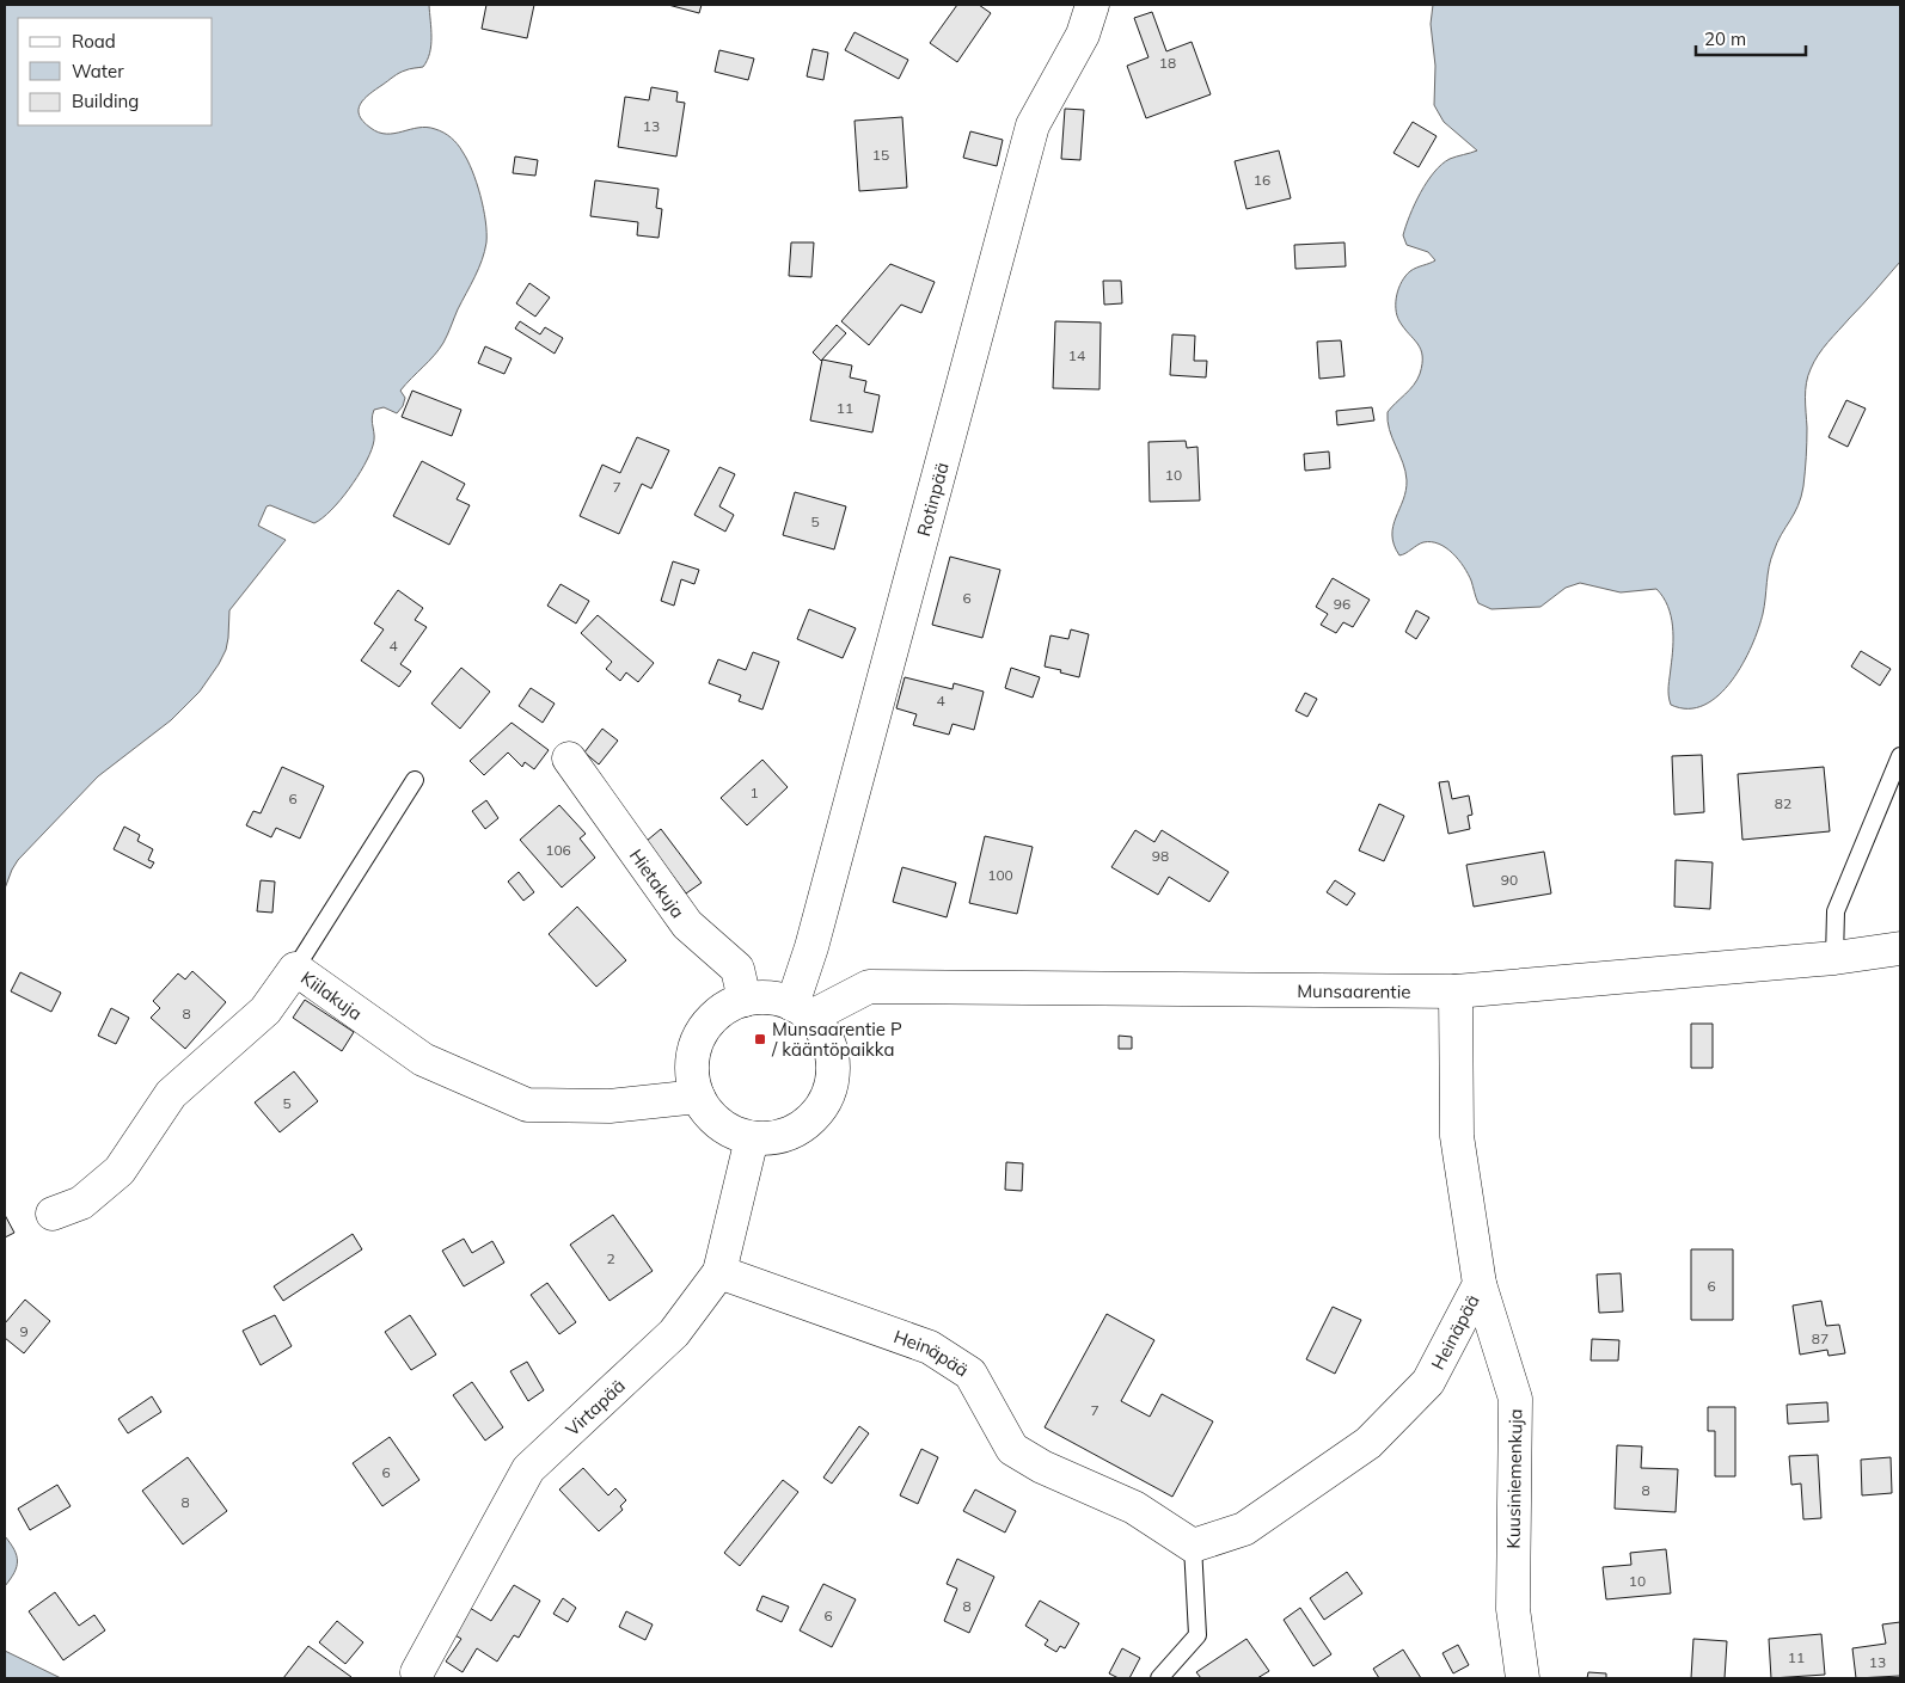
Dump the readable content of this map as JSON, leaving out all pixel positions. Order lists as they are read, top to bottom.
{
  "streets": {
    "street": [
      "Rotinpää",
      "Hietakuja",
      "Munsaarentie",
      "Kiilakuja",
      "Heinäpää",
      "Virtapää",
      "Kuusiniemenkuja"
    ]
  },
  "crossings": [
    ["Rotinpää", "Hietakuja"],
    ["Rotinpää", "Munsaarentie"],
    ["Rotinpää", "Kiilakuja"],
    ["Rotinpää", "Virtapää"],
    ["Hietakuja", "Munsaarentie"],
    ["Hietakuja", "Kiilakuja"],
    ["Hietakuja", "Virtapää"],
    ["Munsaarentie", "Kiilakuja"],
    ["Munsaarentie", "Heinäpää"],
    ["Munsaarentie", "Virtapää"],
    ["Kiilakuja", "Virtapää"],
    ["Heinäpää", "Virtapää"],
    ["Heinäpää", "Kuusiniemenkuja"]
  ],
  "places": {
    "transit": ["Munsaarentie P / kääntöpaikka"]
  },
  "house_numbers": [
    "18",
    "13",
    "15",
    "16",
    "14",
    "11",
    "10",
    "7",
    "5",
    "6",
    "96",
    "4",
    "4",
    "1",
    "6",
    "82",
    "106",
    "98",
    "100",
    "90",
    "8",
    "5",
    "2",
    "6",
    "9",
    "87",
    "7",
    "6",
    "8",
    "8",
    "10",
    "8",
    "6",
    "11",
    "13"
  ],
  "legend": ["Road", "Water", "Building"],
  "scale_bar": "20 m"
}
